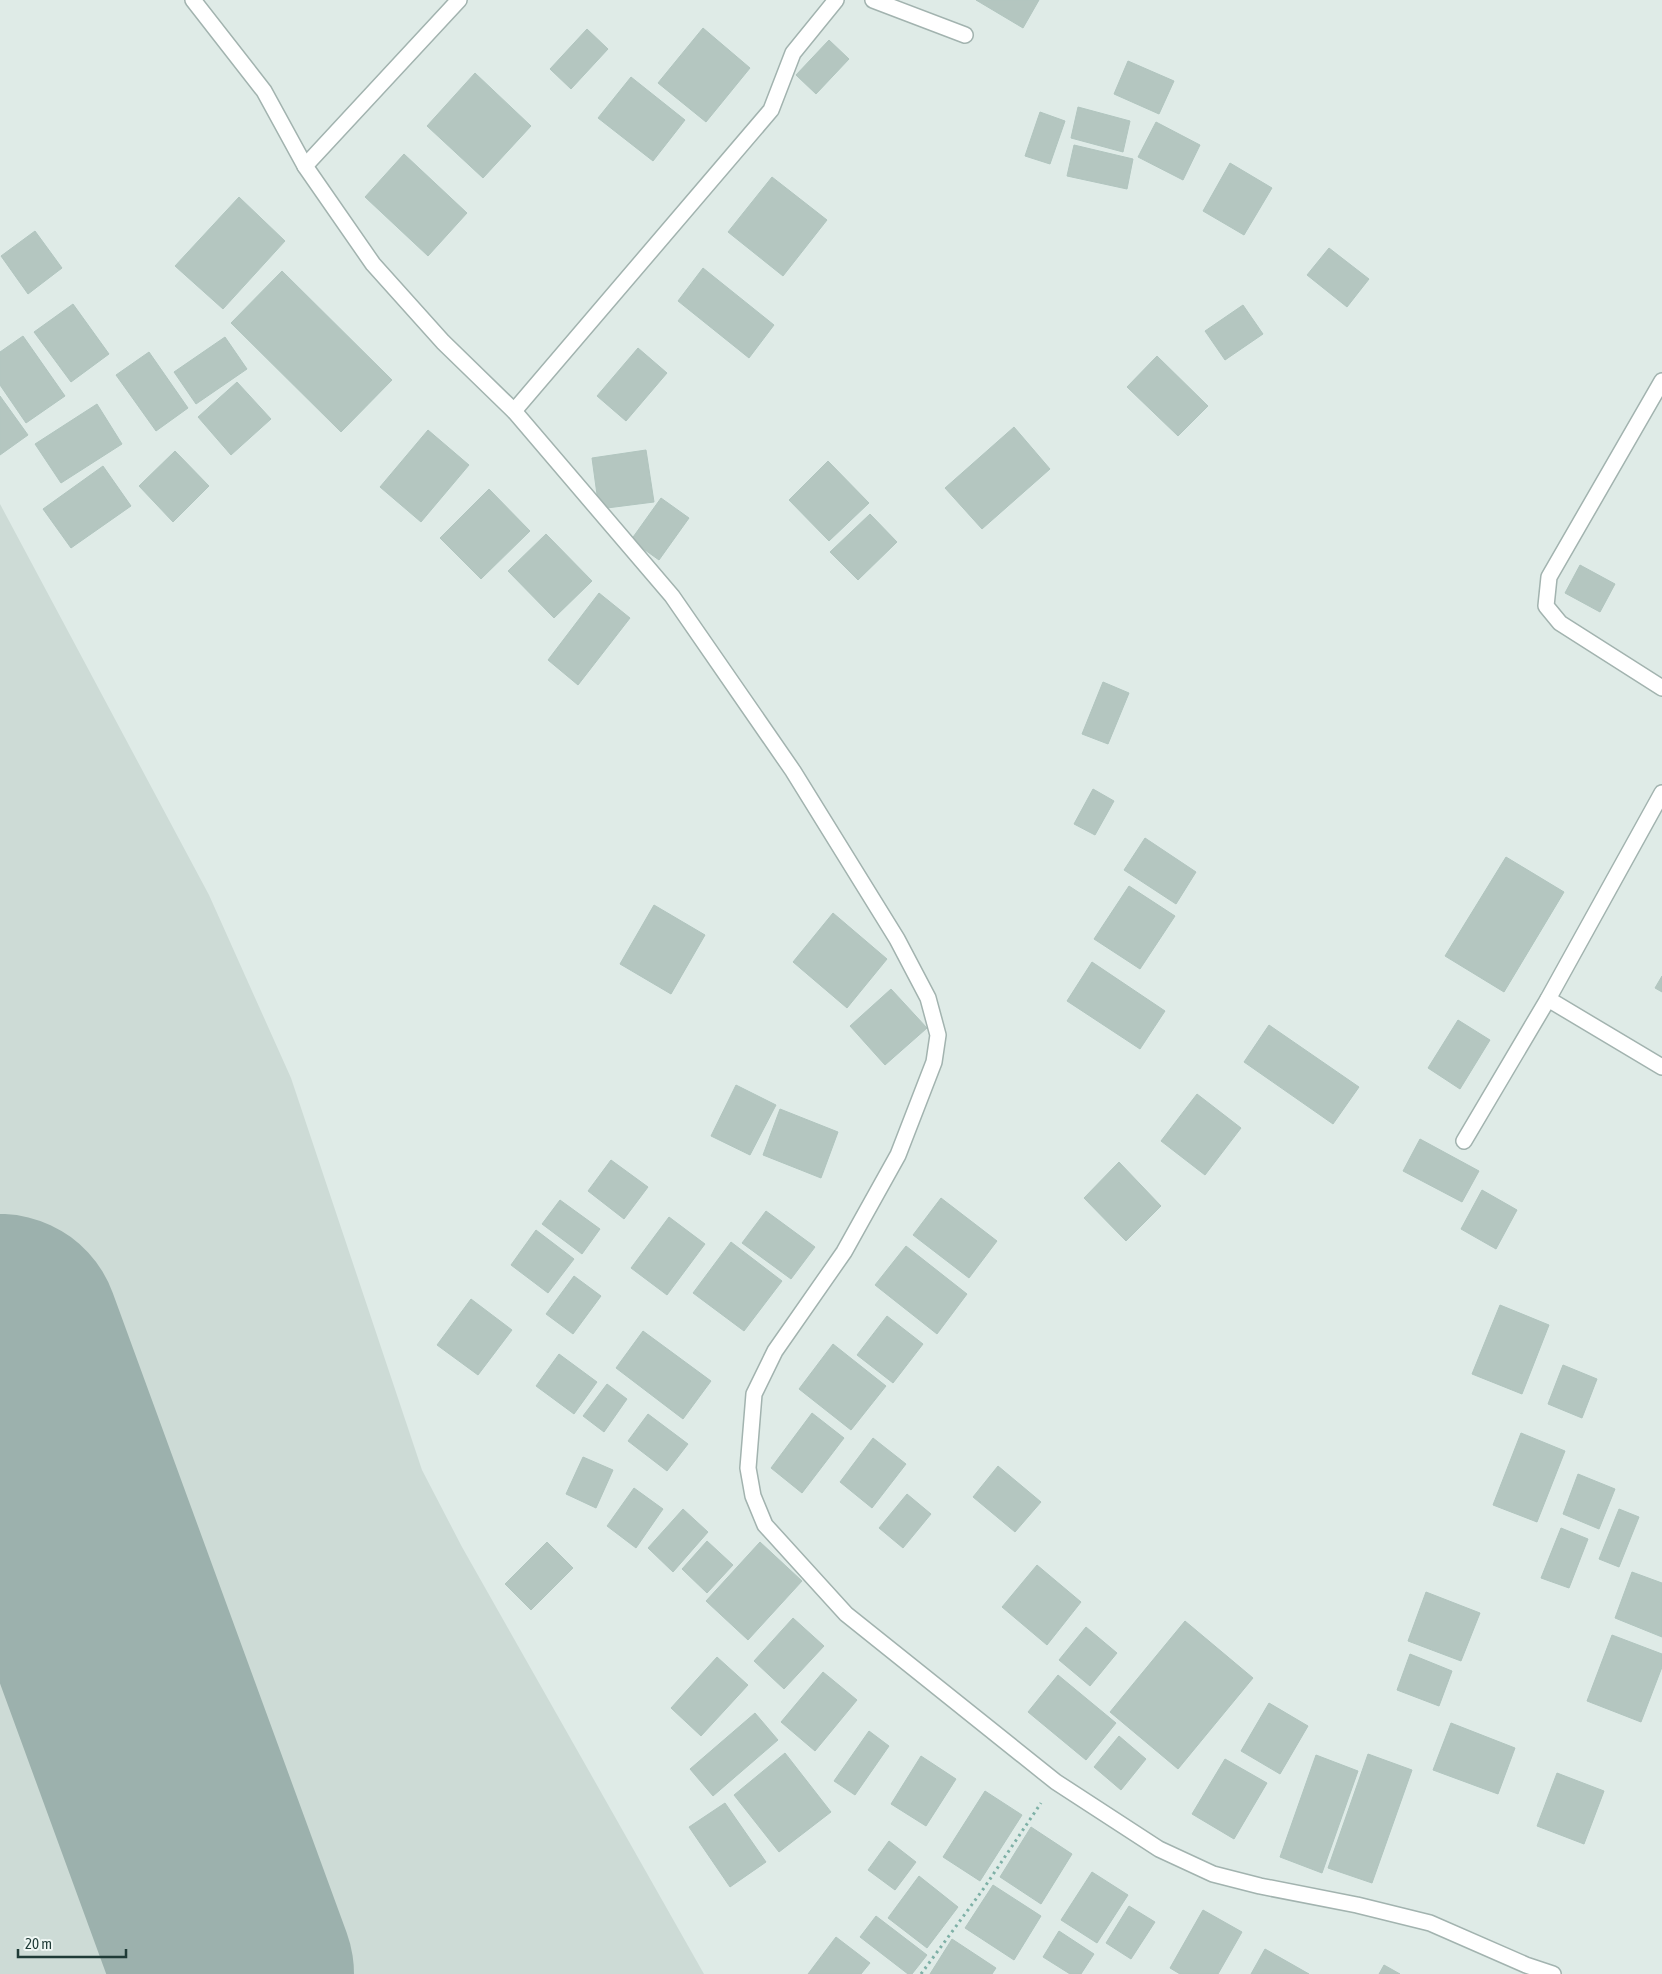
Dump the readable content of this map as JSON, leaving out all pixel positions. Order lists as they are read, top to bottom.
{
  "scale_bar": "20 m"
}
